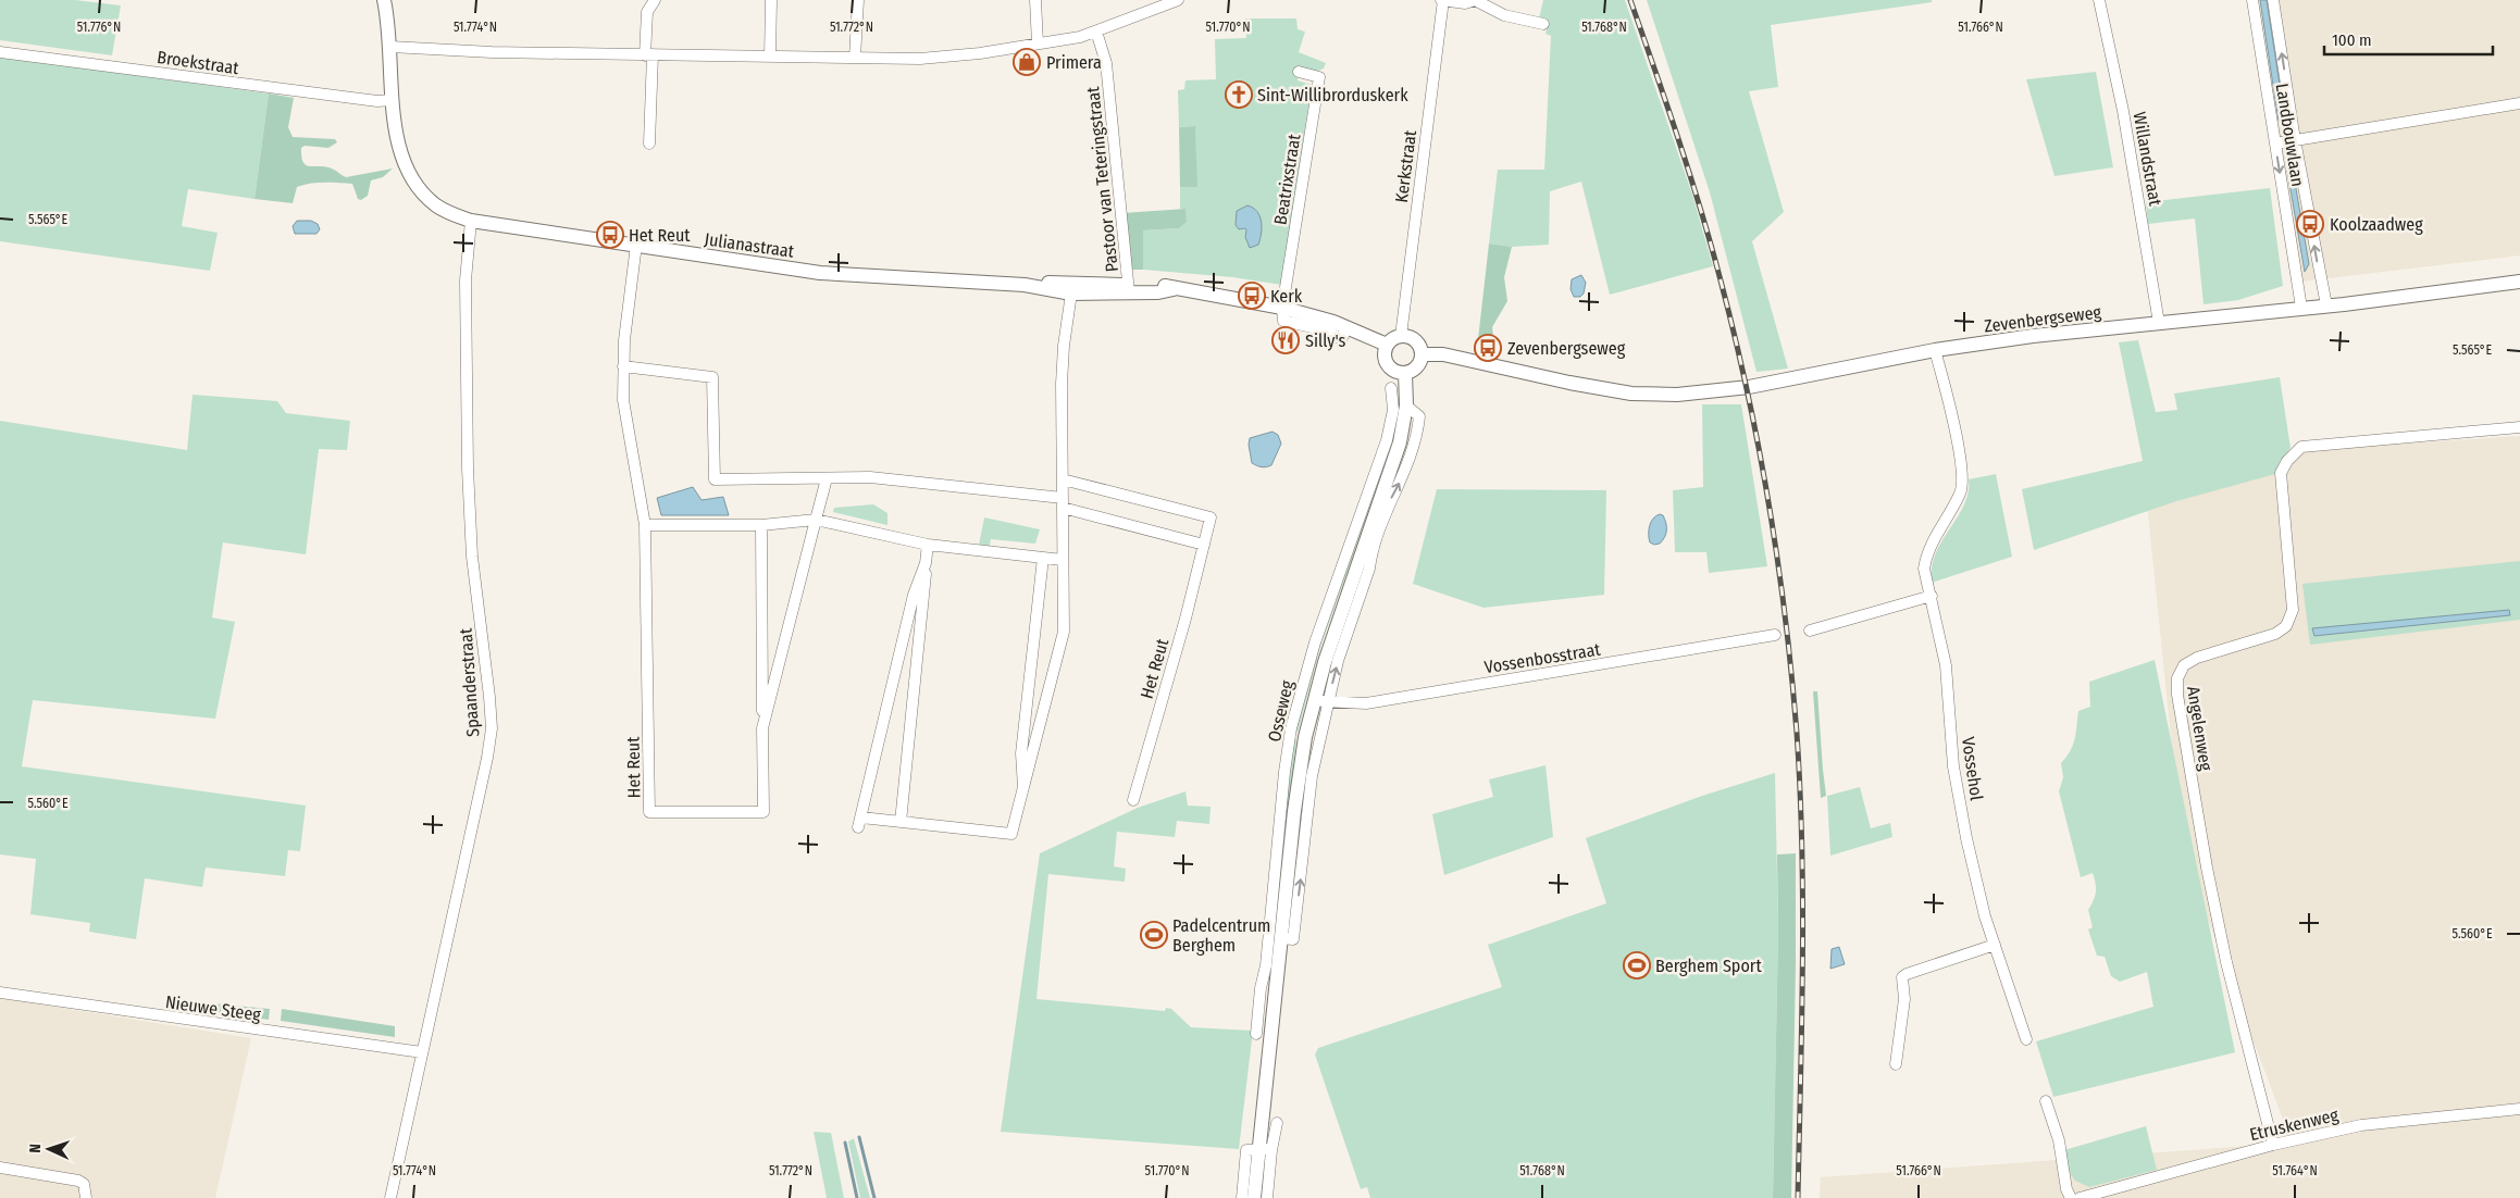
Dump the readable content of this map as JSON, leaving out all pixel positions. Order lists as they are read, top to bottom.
{
  "streets": {
    "street": [
      "Broekstraat",
      "Landbouwlaan",
      "Willandstraat",
      "Kerkstraat",
      "Pastoor van Teteringstraat",
      "Beatrixstraat",
      "Julianastraat",
      "Zevenbergseweg",
      "Vossenbosstraat",
      "Het Reut",
      "Spaanderstraat",
      "Osseweg",
      "Angelenweg",
      "Vossehol",
      "Nieuwe Steeg",
      "Etruskenweg"
    ]
  },
  "crossings": [
    ["Broekstraat", "Julianastraat"],
    ["Landbouwlaan", "Zevenbergseweg"],
    ["Willandstraat", "Zevenbergseweg"],
    ["Kerkstraat", "Julianastraat"],
    ["Kerkstraat", "Zevenbergseweg"],
    ["Kerkstraat", "Osseweg"],
    ["Pastoor van Teteringstraat", "Julianastraat"],
    ["Beatrixstraat", "Julianastraat"],
    ["Julianastraat", "Zevenbergseweg"],
    ["Julianastraat", "Het Reut"],
    ["Julianastraat", "Spaanderstraat"],
    ["Julianastraat", "Osseweg"],
    ["Zevenbergseweg", "Osseweg"],
    ["Zevenbergseweg", "Vossehol"],
    ["Vossenbosstraat", "Osseweg"],
    ["Spaanderstraat", "Nieuwe Steeg"],
    ["Angelenweg", "Etruskenweg"]
  ],
  "places": {
    "shop": ["Primera"],
    "church": ["Sint-Willibrorduskerk"],
    "bus stop": [
      "Koolzaadweg",
      "Het Reut",
      "Kerk",
      "Zevenbergseweg"
    ],
    "restaurant": ["Silly's"],
    "sports": ["Padelcentrum Berghem", "Berghem Sport"]
  },
  "scale_bar": "100 m",
  "north": "left",
  "coordinates": [
    "51.776°N",
    "51.774°N",
    "51.772°N",
    "51.770°N",
    "51.768°N",
    "51.766°N",
    "5.565°E",
    "5.560°E",
    "51.764°N"
  ]
}
